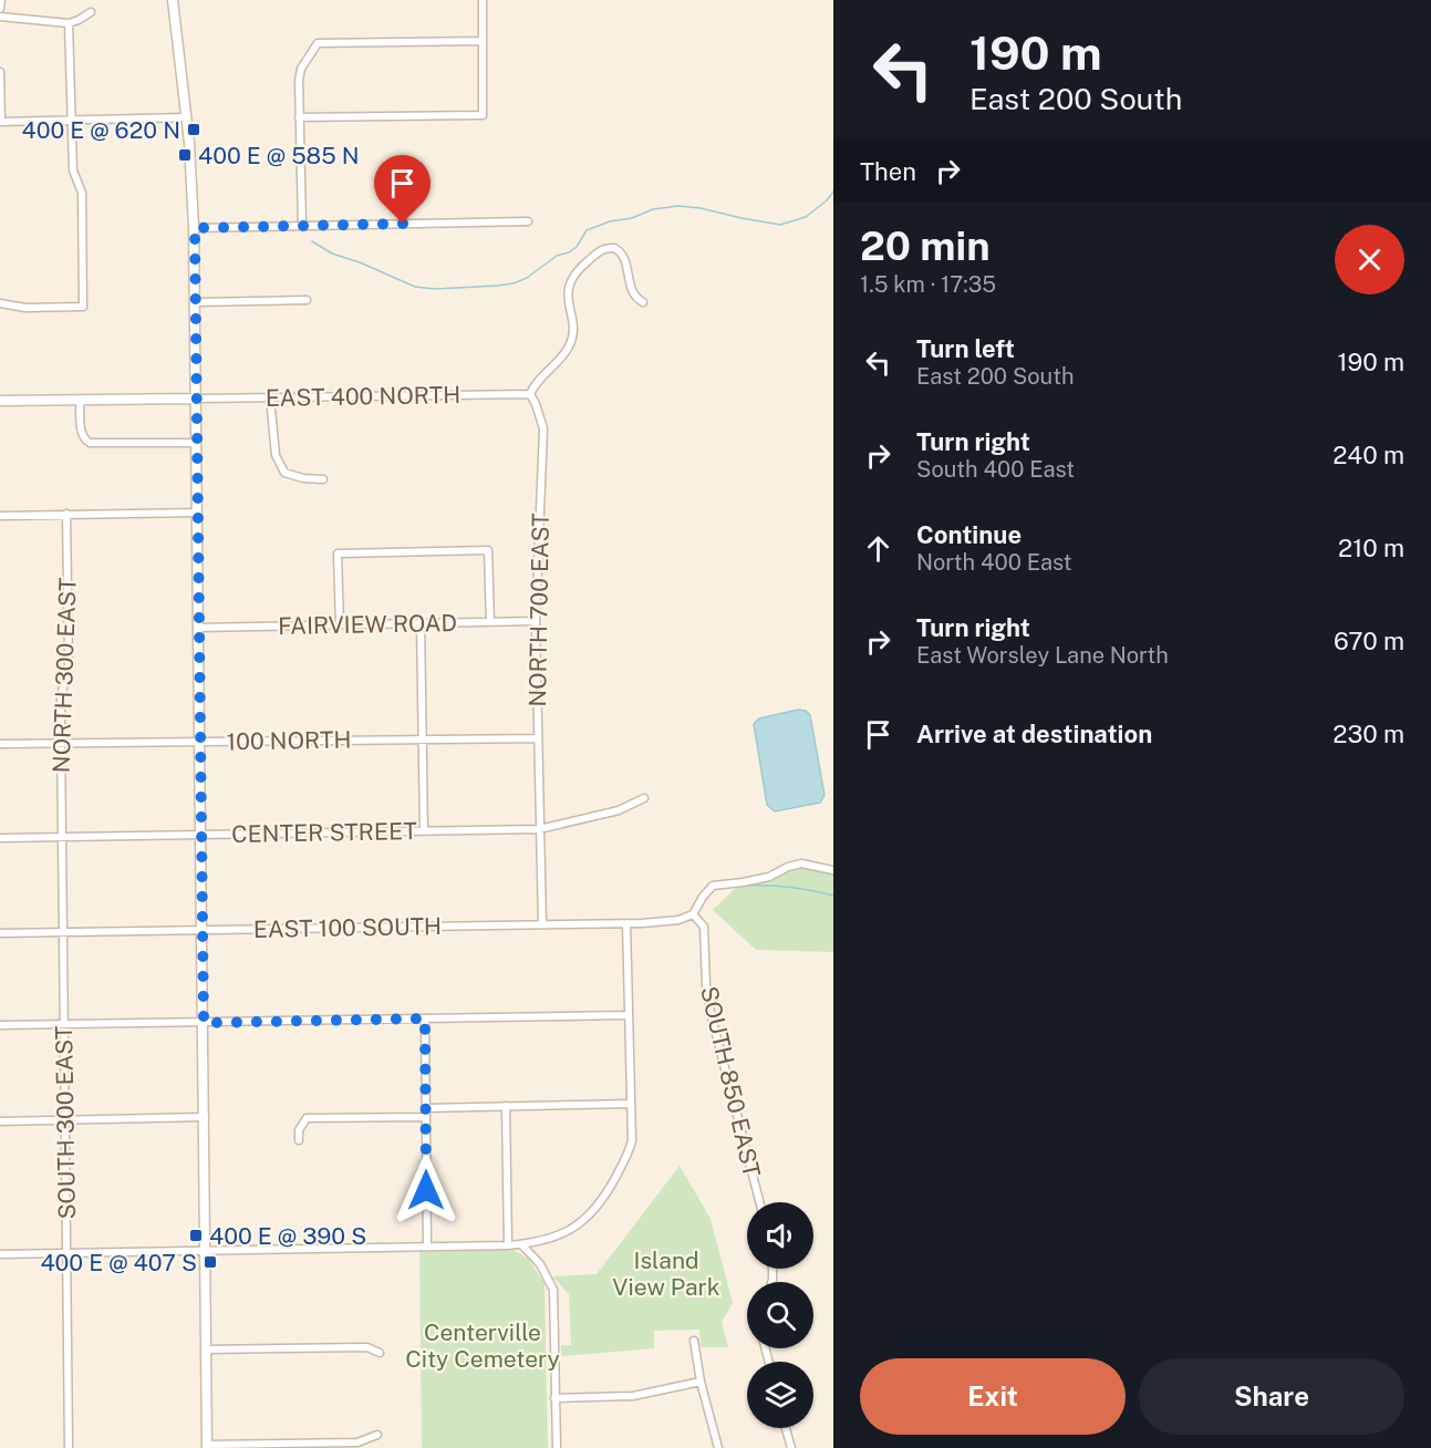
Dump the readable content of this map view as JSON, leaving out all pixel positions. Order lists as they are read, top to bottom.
{
  "streets": {
    "street": [
      "EAST 400 NORTH",
      "NORTH 700 EAST",
      "FAIRVIEW ROAD",
      "NORTH 300 EAST",
      "100 NORTH",
      "CENTER STREET",
      "EAST 100 SOUTH",
      "SOUTH 850 EAST",
      "SOUTH 300 EAST"
    ]
  },
  "crossings": [
    ["EAST 400 NORTH", "NORTH 700 EAST"],
    ["NORTH 700 EAST", "FAIRVIEW ROAD"],
    ["NORTH 700 EAST", "100 NORTH"],
    ["NORTH 700 EAST", "CENTER STREET"],
    ["NORTH 700 EAST", "EAST 100 SOUTH"],
    ["NORTH 300 EAST", "100 NORTH"],
    ["NORTH 300 EAST", "CENTER STREET"],
    ["NORTH 300 EAST", "SOUTH 300 EAST"],
    ["CENTER STREET", "SOUTH 300 EAST"],
    ["EAST 100 SOUTH", "SOUTH 850 EAST"],
    ["EAST 100 SOUTH", "SOUTH 300 EAST"]
  ],
  "parks": ["Island View Park", "Centerville City Cemetery"],
  "places": {
    "transit": [
      "400 E @ 620 N",
      "400 E @ 585 N",
      "400 E @ 390 S",
      "400 E @ 407 S"
    ]
  },
  "page": {
    "turn": ["190 m", "East 200 South"],
    "then": "Then",
    "heading": ["20 min", "1.5 km · 17:35"],
    "list": [
      {
        "name": "Turn left",
        "note": "East 200 South",
        "value": "190 m"
      },
      {
        "name": "Turn right",
        "note": "South 400 East",
        "value": "240 m"
      },
      {
        "name": "Continue",
        "note": "North 400 East",
        "value": "210 m"
      },
      {
        "name": "Turn right",
        "note": "East Worsley Lane North",
        "value": "670 m"
      },
      {
        "name": "Arrive at destination",
        "value": "230 m"
      }
    ],
    "buttons": ["Exit", "Share"]
  }
}
